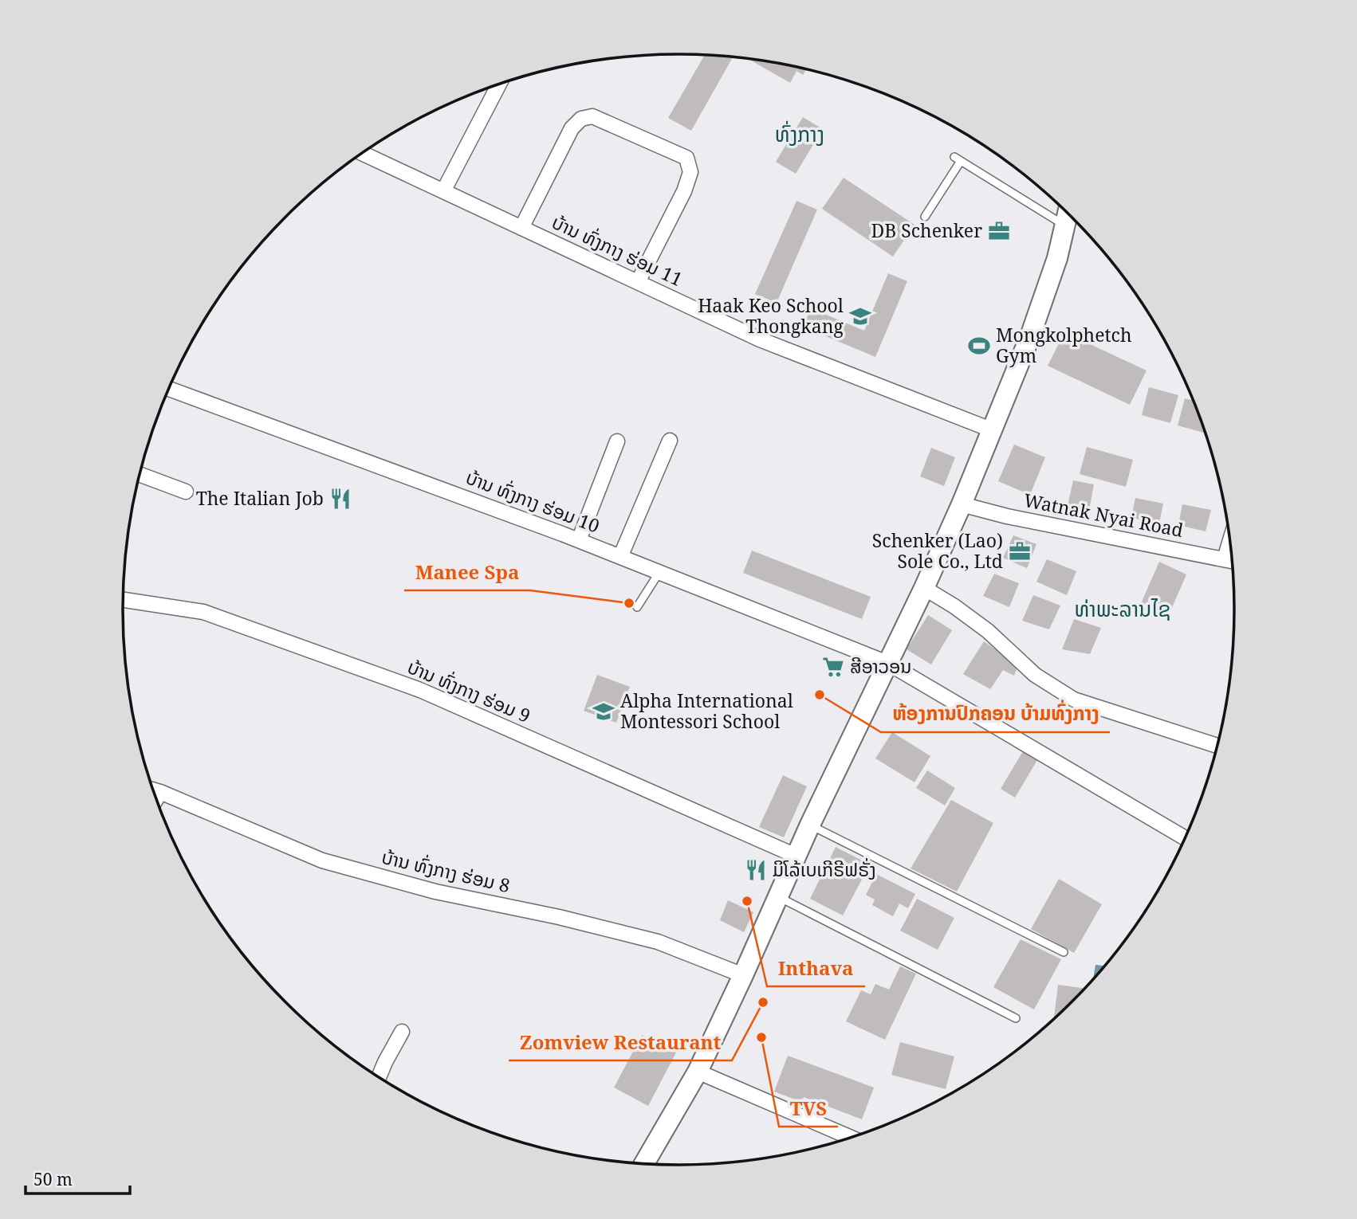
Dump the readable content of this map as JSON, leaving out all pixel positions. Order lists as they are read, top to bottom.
{
  "streets": {
    "street": [
      "ບ້ານ ທົ່ງກາງ ຮ່ອມ 11",
      "ບ້ານ ທົ່ງກາງ ຮ່ອມ 10",
      "Watnak Nyai Road",
      "ບ້ານ ທົ່ງກາງ ຮ່ອມ 9",
      "ບ້ານ ທົ່ງກາງ ຮ່ອມ 8"
    ]
  },
  "districts": ["ທົ່ງກາງ", "ທ່າພະລານໄຊ"],
  "places": {
    "office": ["DB Schenker", "Schenker (Lao) Sole Co., Ltd"],
    "school or university": ["Haak Keo School Thongkang", "Alpha International Montessori School"],
    "sports": ["Mongkolphetch Gym"],
    "restaurant": ["The Italian Job", "ມິໂລ້ເບເກີຣີຟຣັ່ງ"],
    "other": [
      "Manee Spa",
      "ຫ້ອງການປົກຄອນ ບ້າມທົ່ງກາງ",
      "Inthava",
      "Zomview Restaurant",
      "TVS"
    ],
    "supermarket": ["ສີອາວອນ"]
  },
  "scale_bar": "50 m"
}
